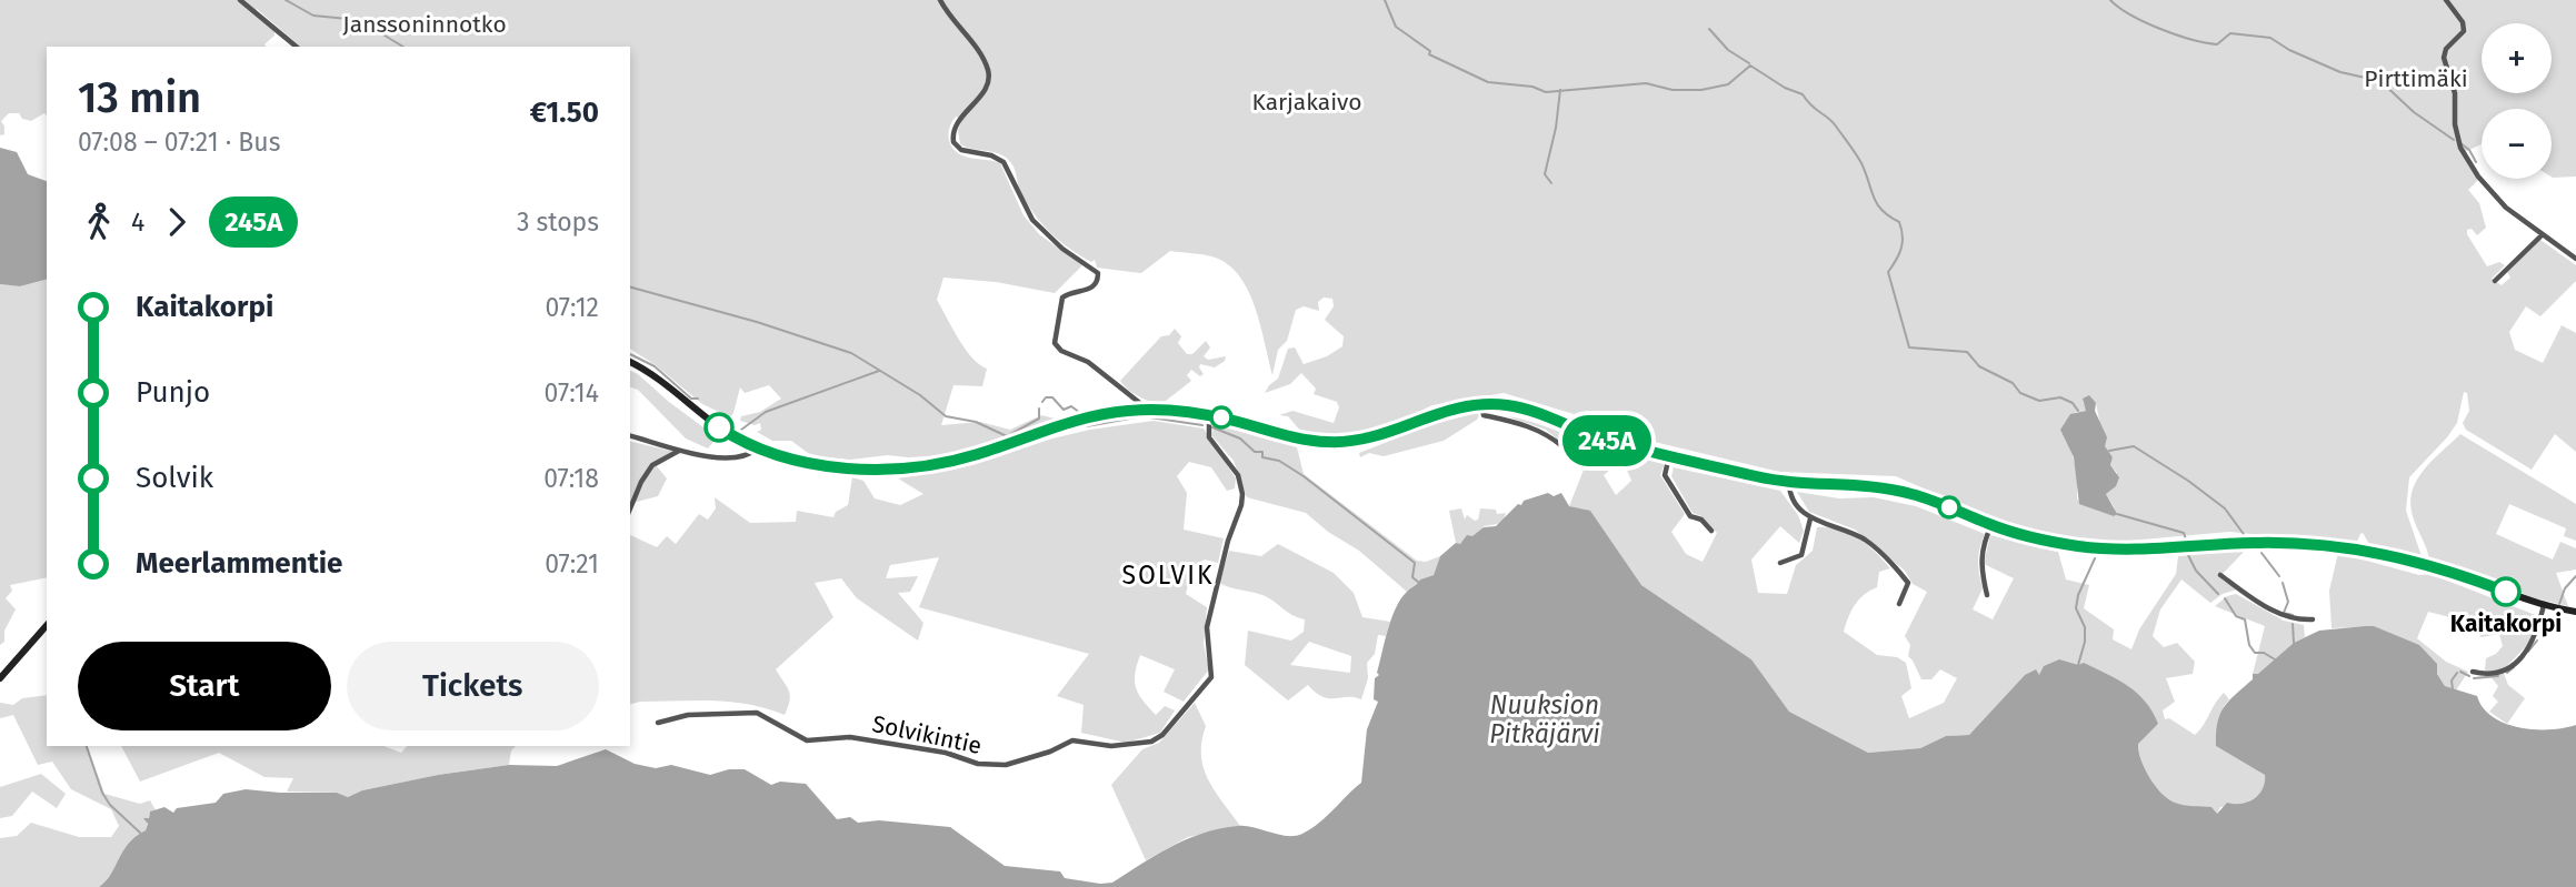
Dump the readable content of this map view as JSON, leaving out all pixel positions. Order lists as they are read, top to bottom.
{
  "streets": {
    "street": ["Solvikintie"]
  },
  "districts": ["SOLVIK"],
  "water": ["Nuuksion Pitkäjärvi"],
  "parks": ["Janssoninnotko", "Pirttimäki", "Karjakaivo"],
  "places": ["Kaitakorpi"],
  "lines": ["bus line 245A"],
  "page": {
    "on_map": "245A",
    "map_buttons": ["+", "−"],
    "heading": ["13 min", "07:08 – 07:21 · Bus", "€1.50"],
    "legs": ["4", "245A", "3 stops"],
    "list": [
      {
        "name": "Kaitakorpi",
        "value": "07:12"
      },
      {
        "name": "Punjo",
        "value": "07:14"
      },
      {
        "name": "Solvik",
        "value": "07:18"
      },
      {
        "name": "Meerlammentie",
        "value": "07:21"
      }
    ],
    "buttons": ["Start", "Tickets"]
  }
}
